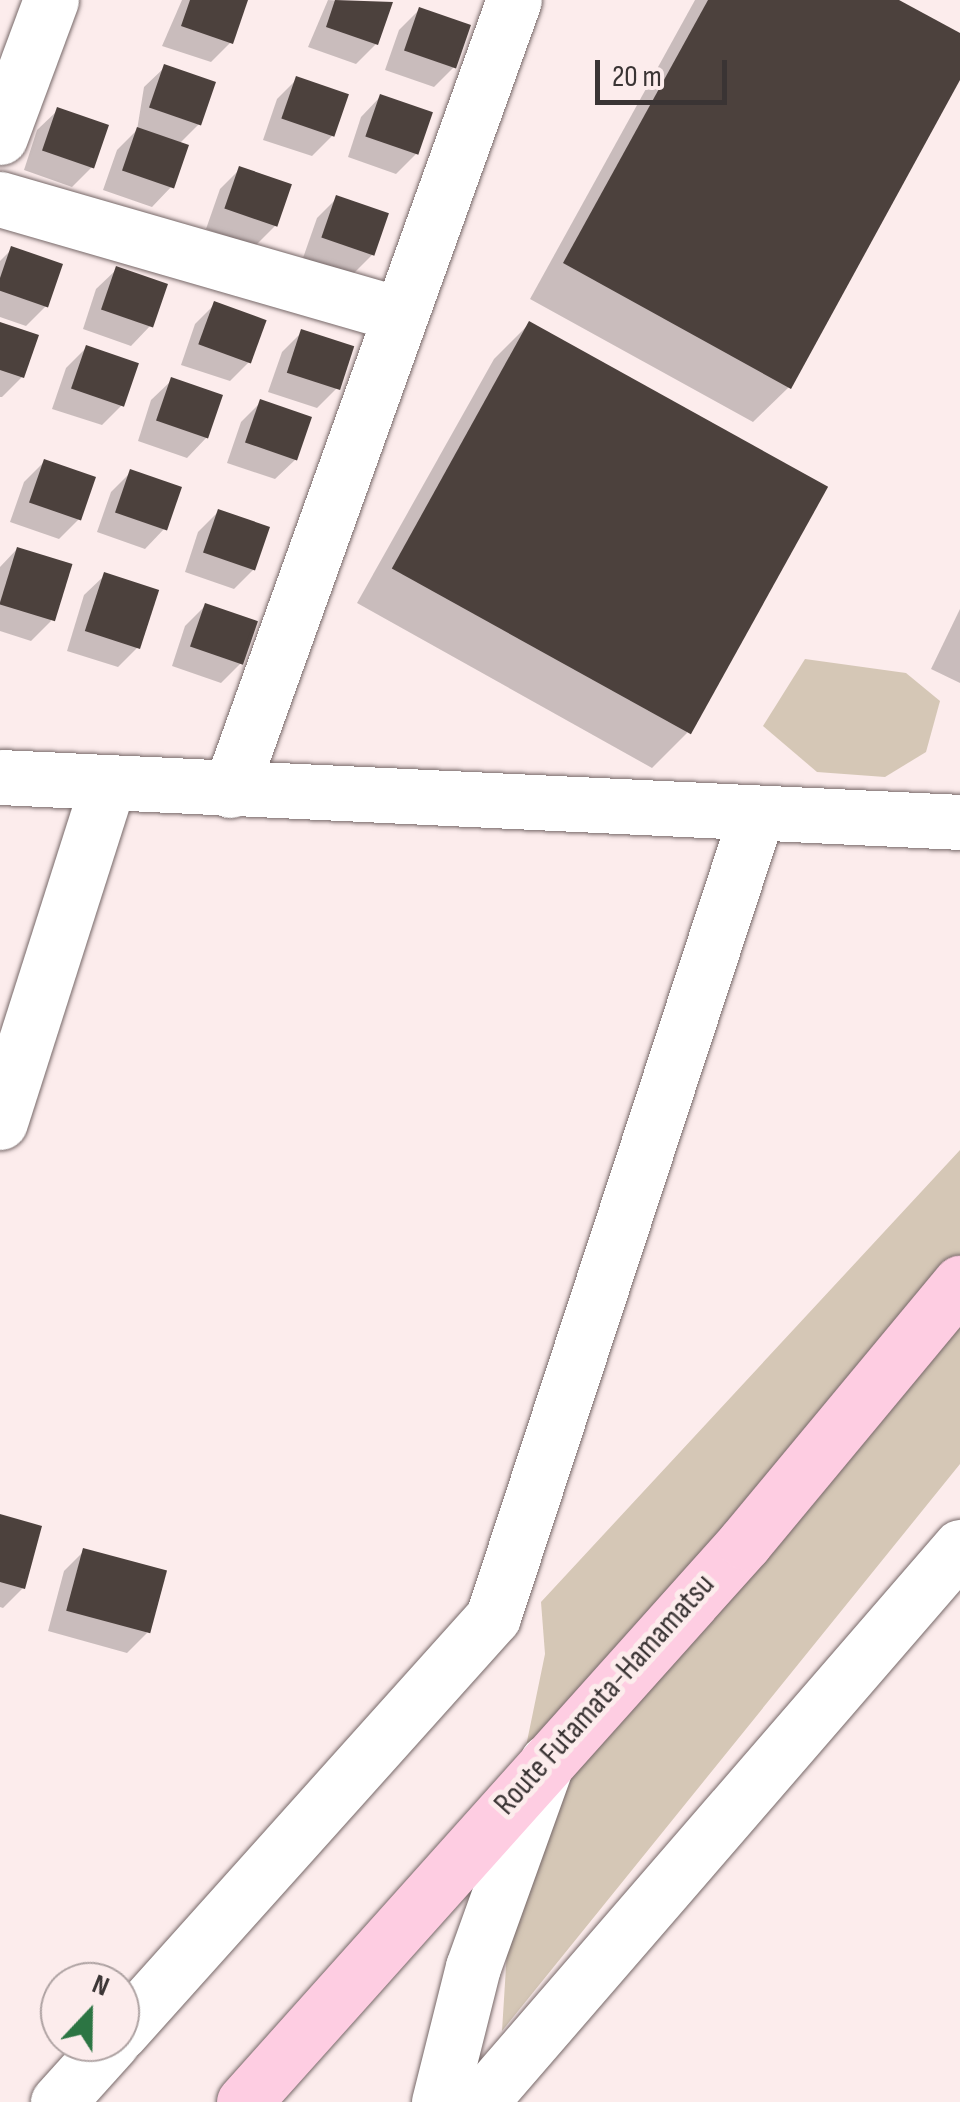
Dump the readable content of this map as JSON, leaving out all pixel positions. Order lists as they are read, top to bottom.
{
  "streets": {
    "main road": ["Route Futamata-Hamamatsu"]
  },
  "scale_bar": "20 m",
  "north": "top"
}
